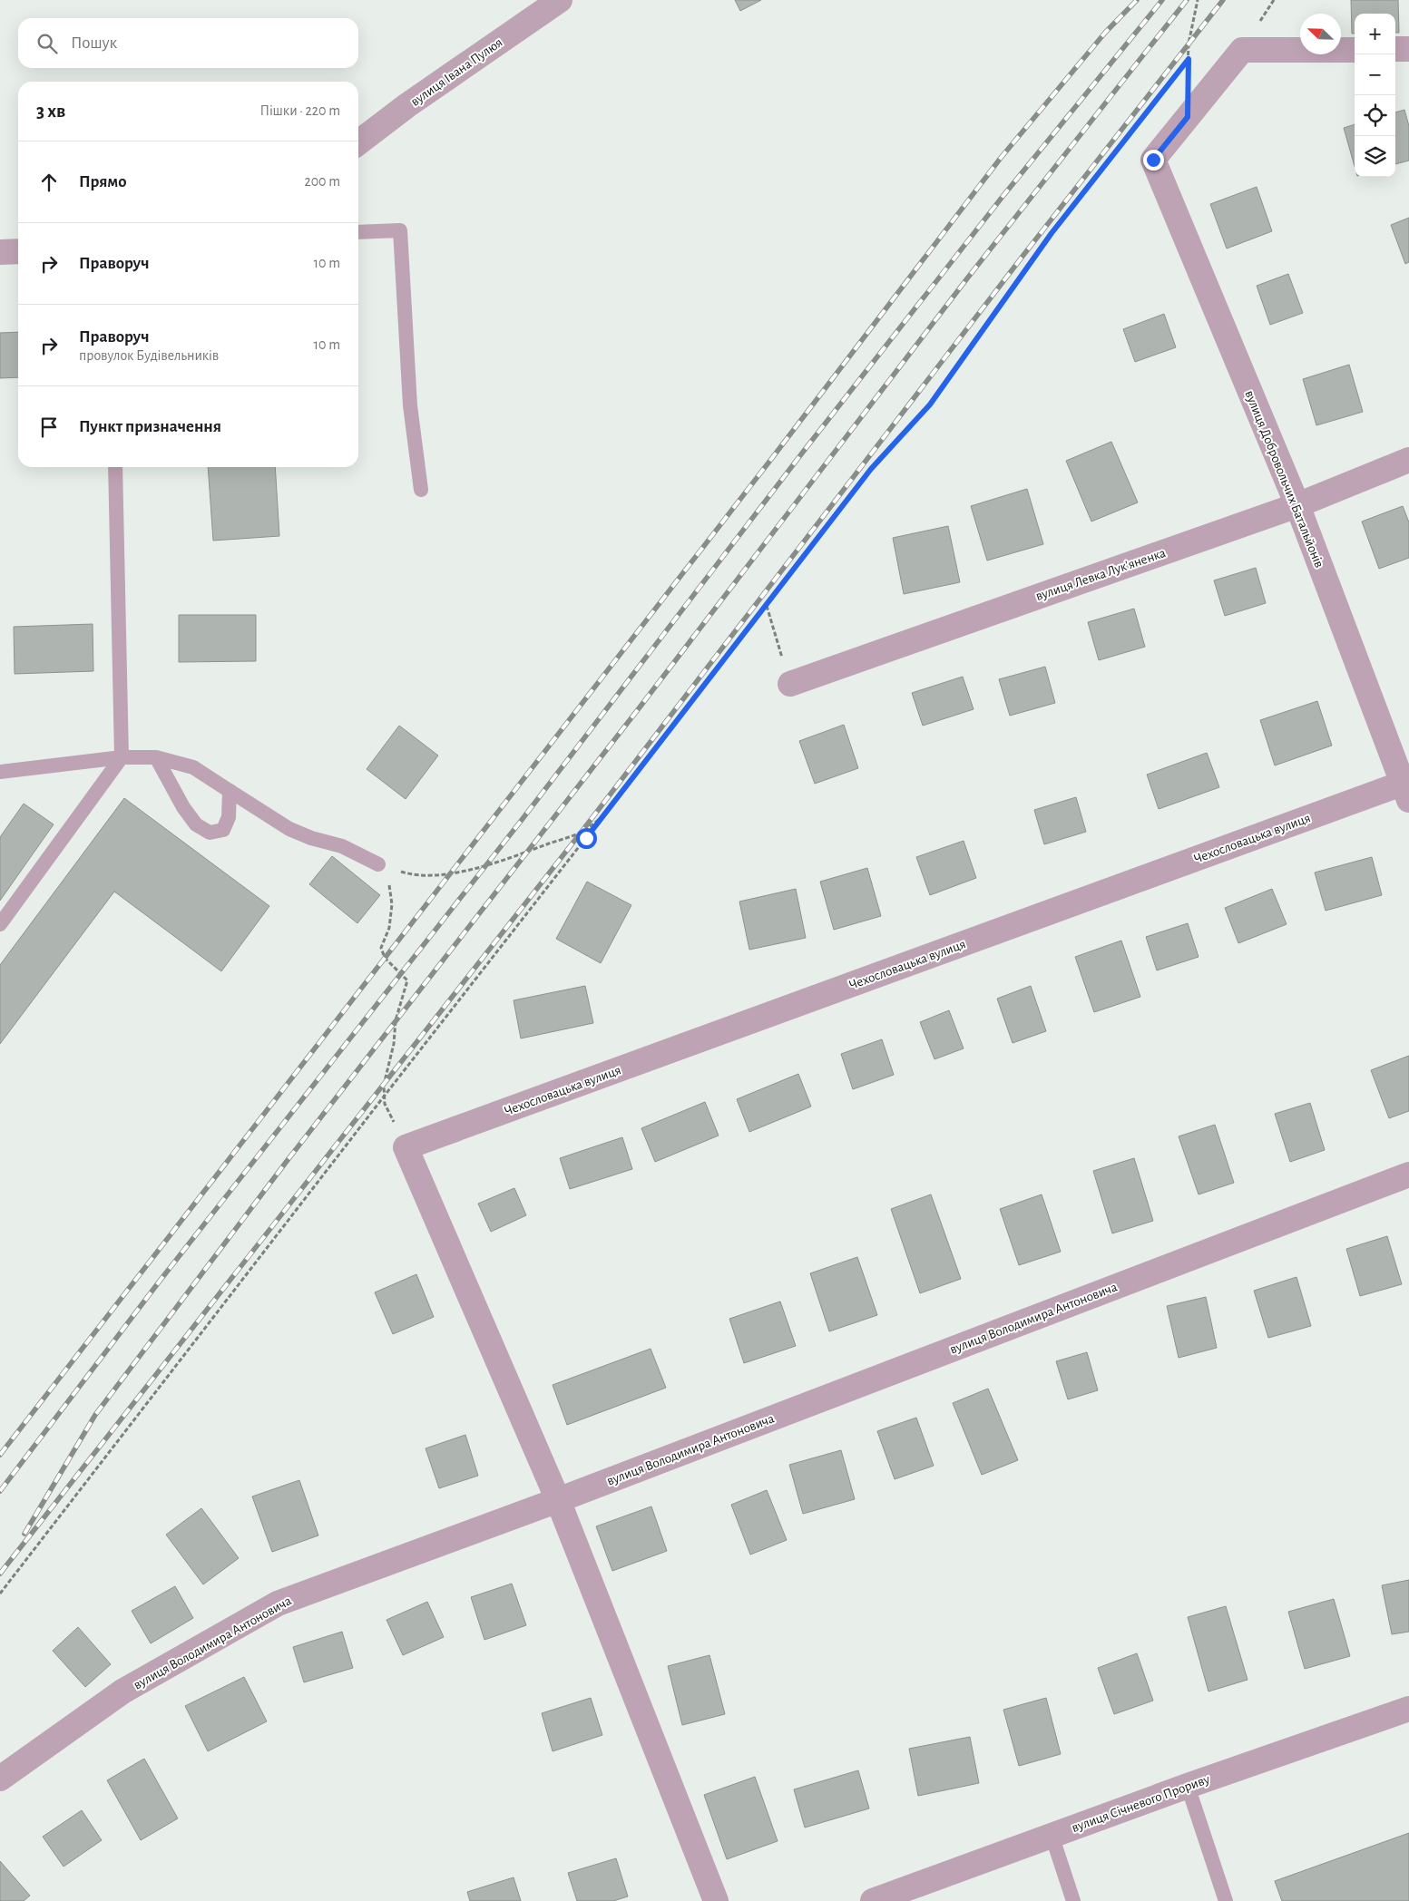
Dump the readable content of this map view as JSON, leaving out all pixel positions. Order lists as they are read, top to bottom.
{
  "streets": {
    "street": [
      "вулиця Івана Пулюя",
      "вулиця Добровольчих Батальйонів",
      "вулиця Левка Лукʼяненка",
      "Чехословацька вулиця",
      "вулиця Володимира Антоновича",
      "вулиця Січневого Прориву"
    ]
  },
  "crossings": [
    ["вулиця Добровольчих Батальйонів", "вулиця Левка Лукʼяненка"],
    ["вулиця Добровольчих Батальйонів", "Чехословацька вулиця"]
  ],
  "north": "top left",
  "page": {
    "map_buttons": ["+", "−"],
    "search": "Пошук",
    "heading": ["3 хв", "Пішки · 220 m"],
    "list": [
      ["Прямо", "200 m"],
      ["Праворуч", "10 m"],
      ["Праворуч", "провулок Будівельників", "10 m"],
      "Пункт призначення"
    ]
  }
}
